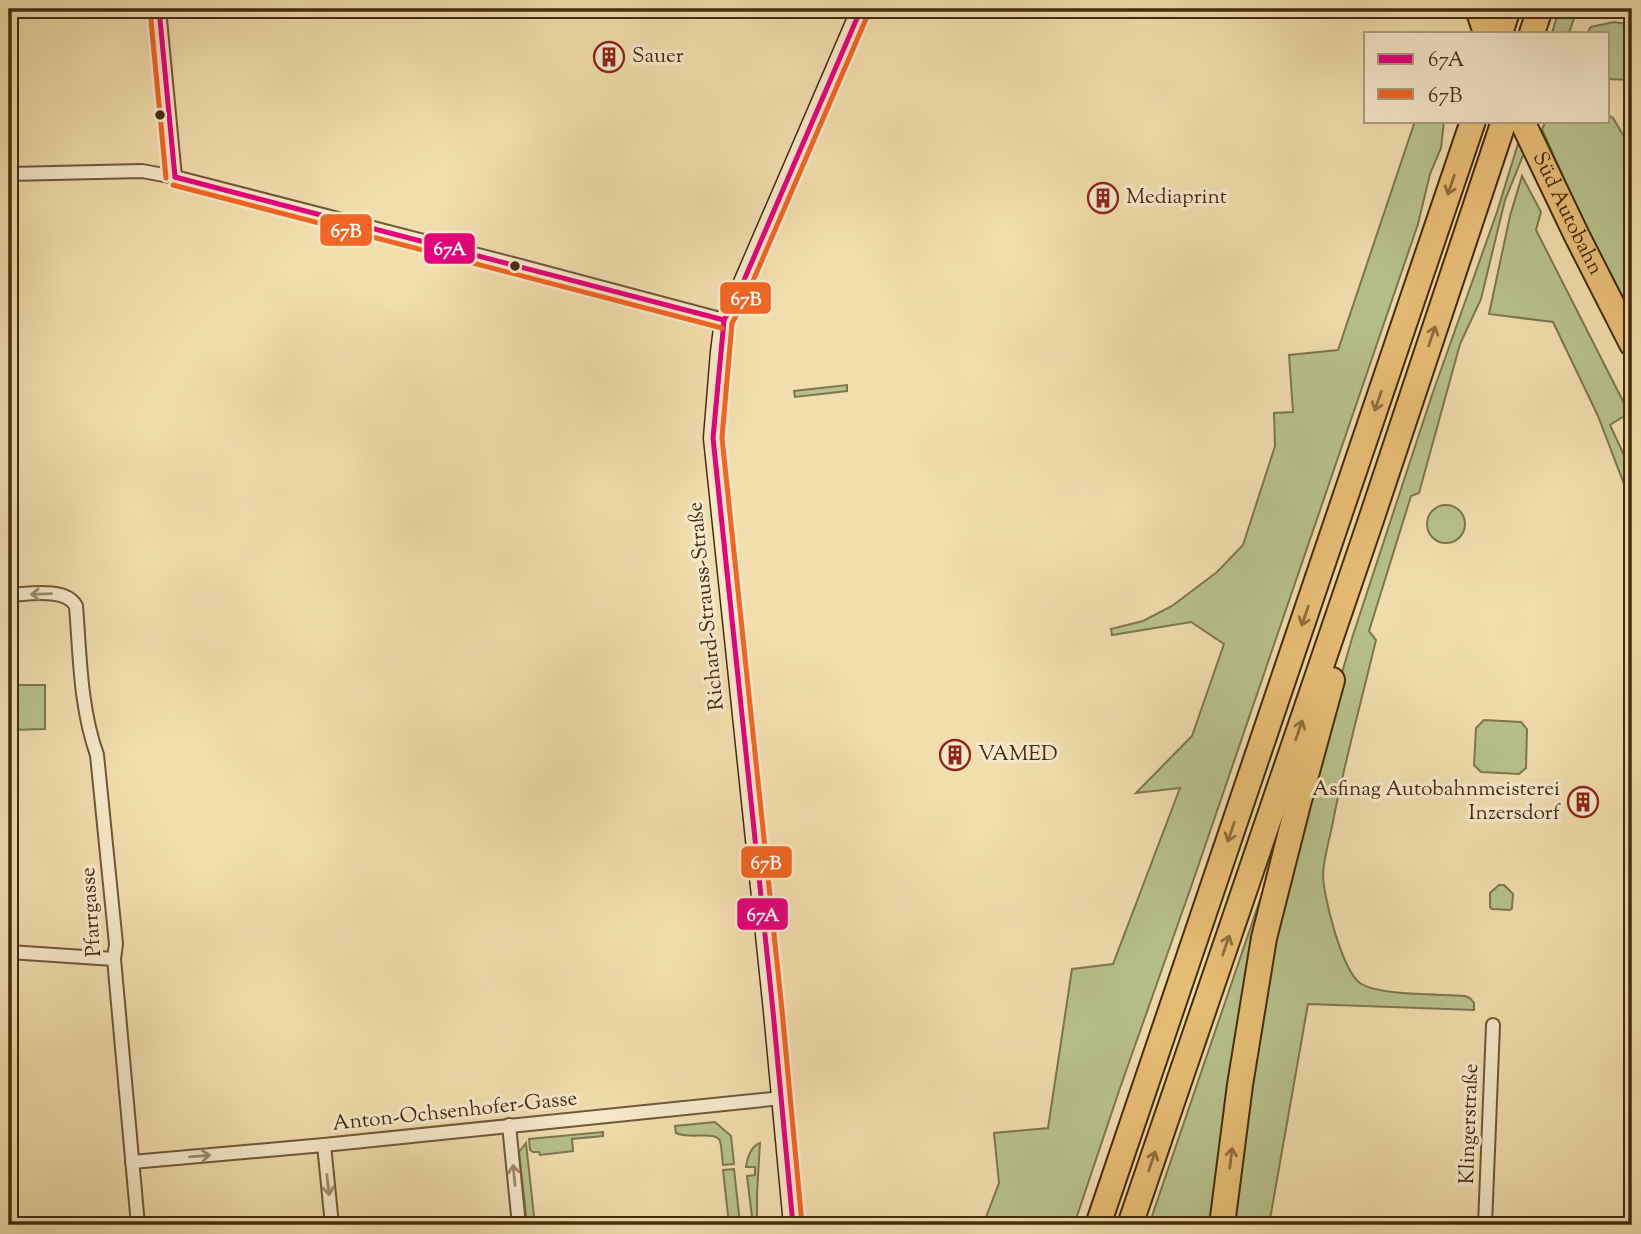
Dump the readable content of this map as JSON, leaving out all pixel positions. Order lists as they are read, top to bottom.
{
  "streets": {
    "highway": ["Süd Autobahn"],
    "main road": ["Richard-Strauss-Straße"],
    "street": ["Pfarrgasse", "Anton-Ochsenhofer-Gasse", "Klingerstraße"]
  },
  "crossings": [
    ["Richard-Strauss-Straße", "Anton-Ochsenhofer-Gasse"],
    ["Pfarrgasse", "Anton-Ochsenhofer-Gasse"]
  ],
  "one_way": ["Pfarrgasse"],
  "places": {
    "building": [
      "Sauer",
      "Mediaprint",
      "VAMED",
      "Asfinag Autobahnmeisterei Inzersdorf"
    ]
  },
  "lines": ["transit line 67A", "transit line 67B"],
  "legend": ["67A", "67B"]
}
